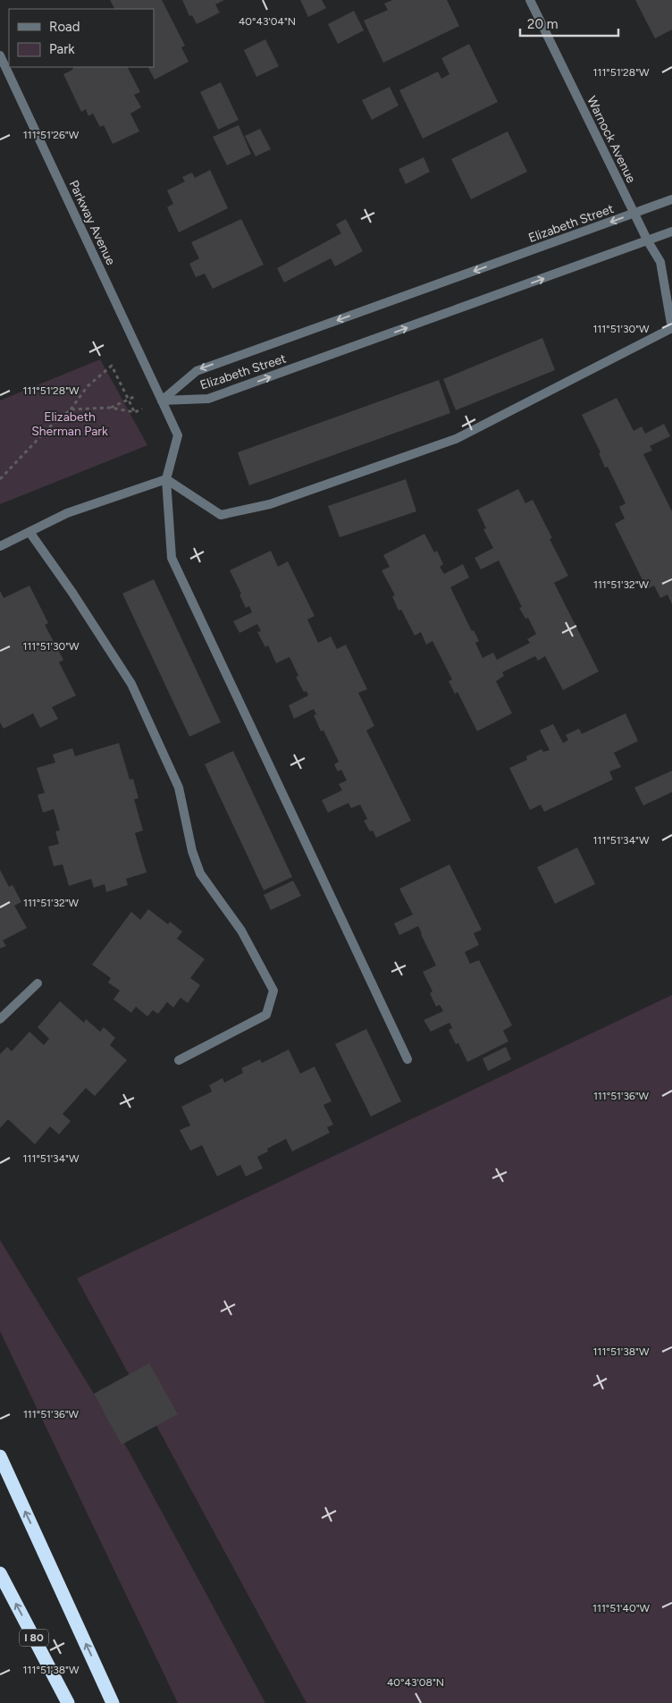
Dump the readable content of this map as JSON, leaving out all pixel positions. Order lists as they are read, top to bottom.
{
  "streets": {
    "highway": ["I 80"],
    "street": ["Warnock Avenue", "Parkway Avenue", "Elizabeth Street"]
  },
  "crossings": [
    ["Warnock Avenue", "Elizabeth Street"],
    ["Parkway Avenue", "Elizabeth Street"]
  ],
  "parks": ["Elizabeth Sherman Park"],
  "legend": ["Road", "Park"],
  "scale_bar": "20 m",
  "coordinates": [
    "40°43'04\"N",
    "111°51'28\"W",
    "111°51'26\"W",
    "111°51'30\"W",
    "111°51'32\"W",
    "111°51'34\"W",
    "111°51'36\"W",
    "111°51'38\"W",
    "111°51'40\"W",
    "40°43'08\"N"
  ]
}
